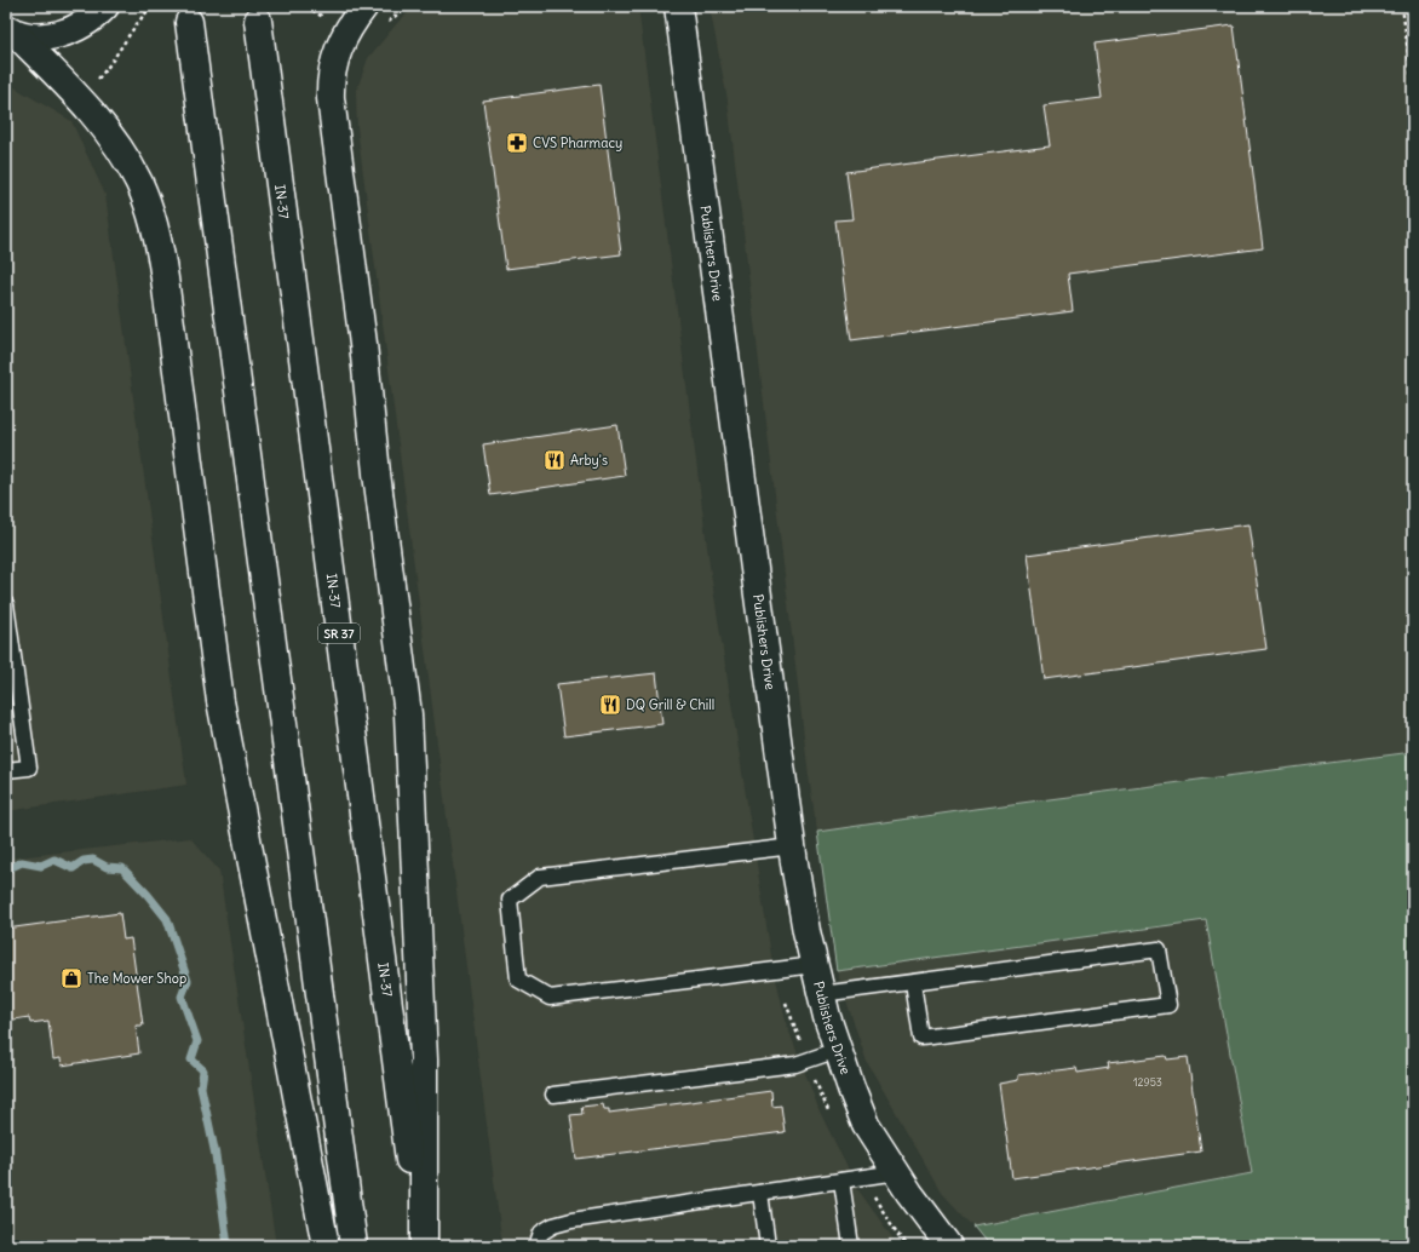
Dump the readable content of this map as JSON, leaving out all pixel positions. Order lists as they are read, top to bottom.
{
  "streets": {
    "main road": ["IN-37", "Publishers Drive", "SR 37"]
  },
  "places": {
    "pharmacy": ["CVS Pharmacy"],
    "restaurant": ["Arby's", "DQ Grill & Chill"],
    "shop": ["The Mower Shop"]
  },
  "house_numbers": ["12953"]
}
